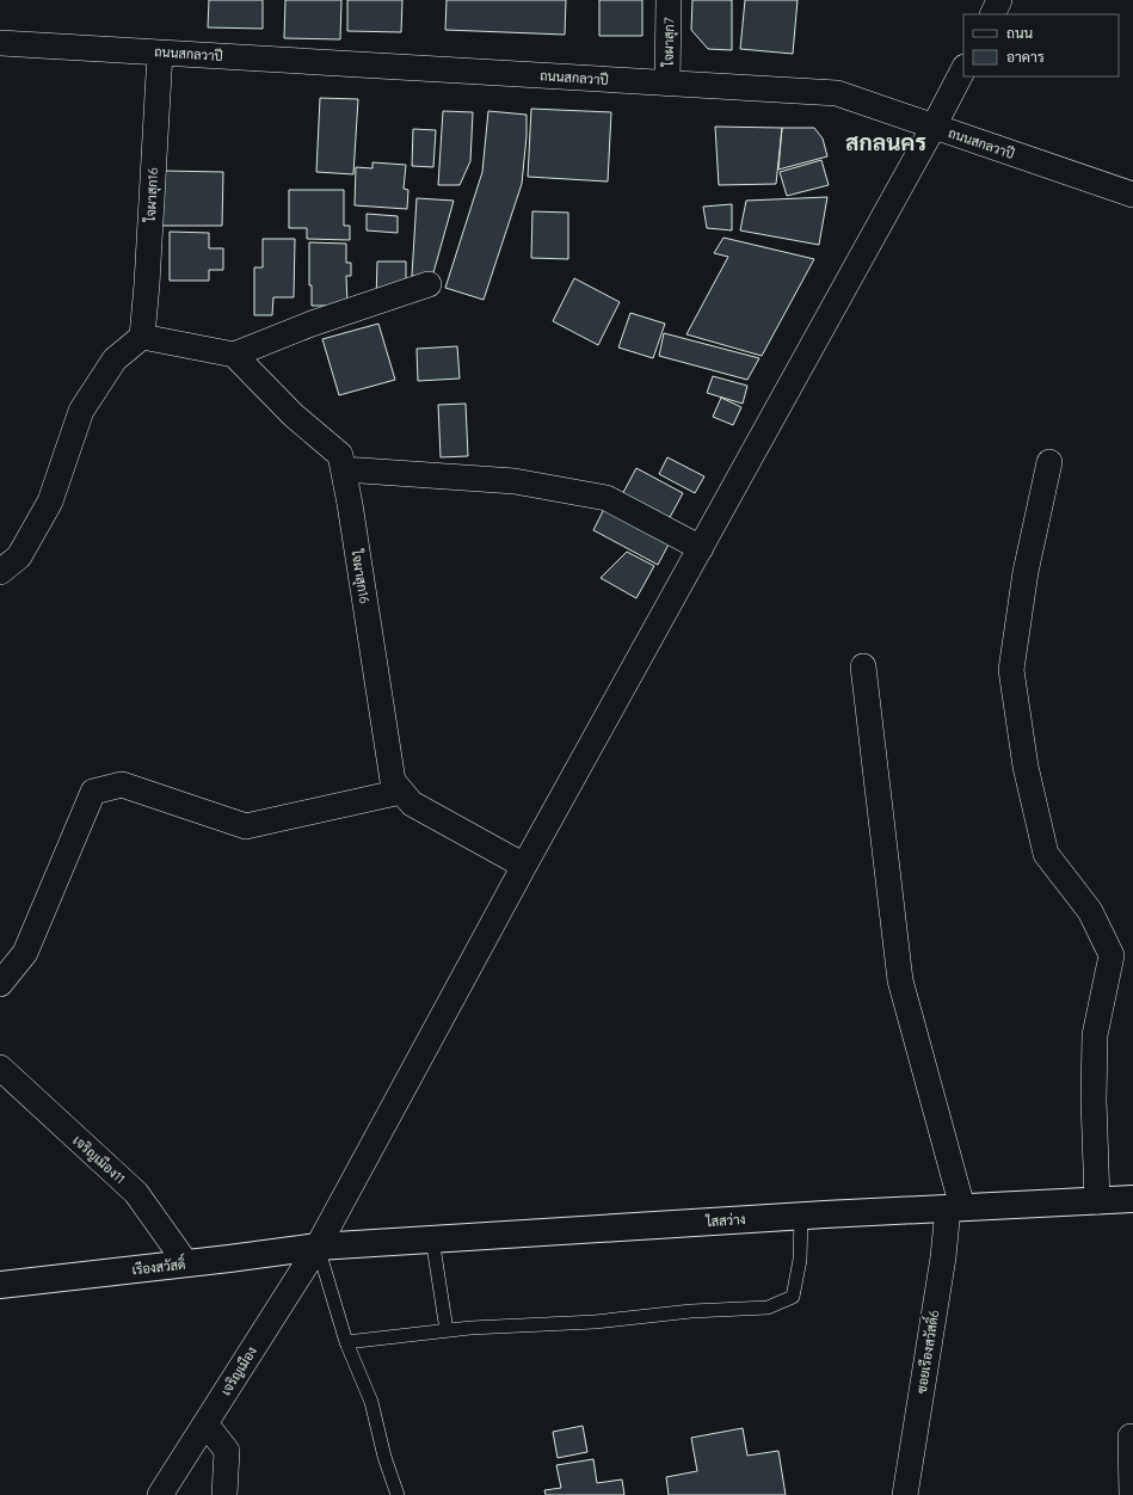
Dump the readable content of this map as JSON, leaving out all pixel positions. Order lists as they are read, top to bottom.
{
  "streets": {
    "street": [
      "ใจผาสุก7",
      "ถนนสกลวาปี",
      "ใจผาสุก16",
      "เจริญเมือง11",
      "ใสสว่าง",
      "เรืองสวัสดิ์",
      "ซอยเรืองสวัสดิ์6",
      "เจริญเมือง"
    ]
  },
  "crossings": [
    ["ใจผาสุก7", "ถนนสกลวาปี"],
    ["ถนนสกลวาปี", "ใจผาสุก16"],
    ["ถนนสกลวาปี", "เจริญเมือง"],
    ["ใจผาสุก16", "เจริญเมือง"],
    ["เจริญเมือง11", "เรืองสวัสดิ์"],
    ["ใสสว่าง", "เรืองสวัสดิ์"],
    ["ใสสว่าง", "ซอยเรืองสวัสดิ์6"],
    ["ใสสว่าง", "เจริญเมือง"],
    ["เรืองสวัสดิ์", "เจริญเมือง"]
  ],
  "districts": ["สกลนคร"],
  "legend": ["ถนน", "อาคาร"]
}
